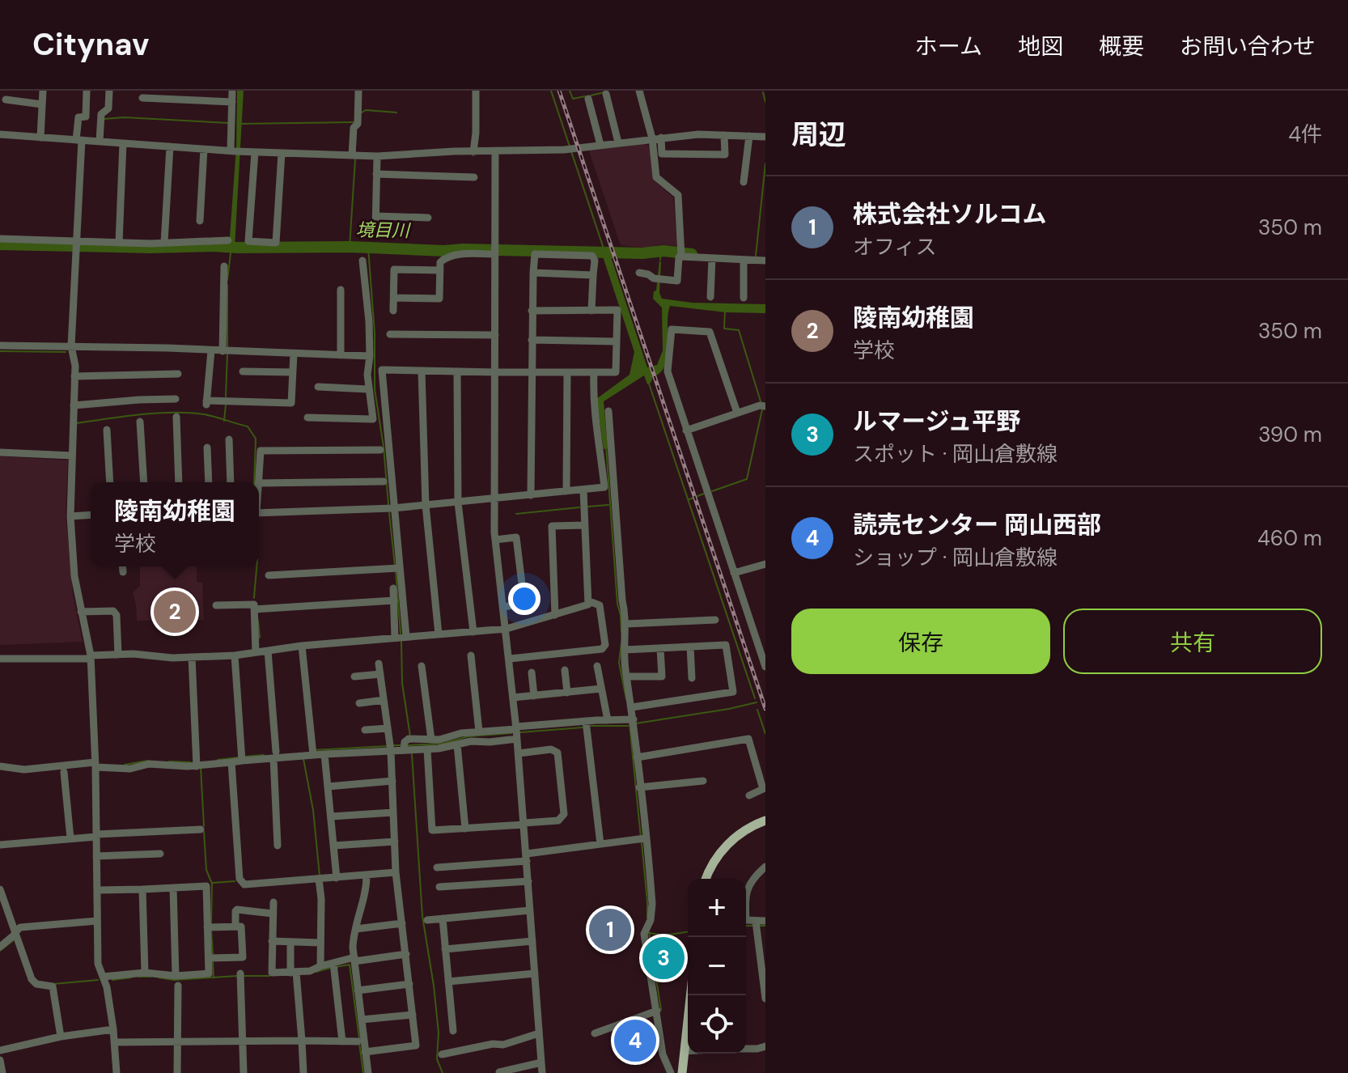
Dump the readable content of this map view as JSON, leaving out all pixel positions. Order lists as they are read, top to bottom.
{
  "water": ["境目川"],
  "page": {
    "header": "Citynav",
    "nav": [
      "ホーム",
      "地図",
      "概要",
      "お問い合わせ"
    ],
    "heading": ["周辺", "4件"],
    "list": [
      {
        "mark": "1",
        "name": "株式会社ソルコム",
        "note": "オフィス",
        "value": "350 m"
      },
      {
        "mark": "2",
        "name": "陵南幼稚園",
        "note": "学校",
        "value": "350 m"
      },
      {
        "mark": "3",
        "name": "ルマージュ平野",
        "note": "スポット · 岡山倉敷線",
        "value": "390 m"
      },
      {
        "mark": "4",
        "name": "読売センター 岡山西部",
        "note": "ショップ · 岡山倉敷線",
        "value": "460 m"
      }
    ],
    "popup": ["陵南幼稚園", "学校"],
    "pins": [
      "2",
      "1",
      "3",
      "4"
    ],
    "buttons": ["保存", "共有"],
    "map_buttons": ["+", "−"]
  }
}
